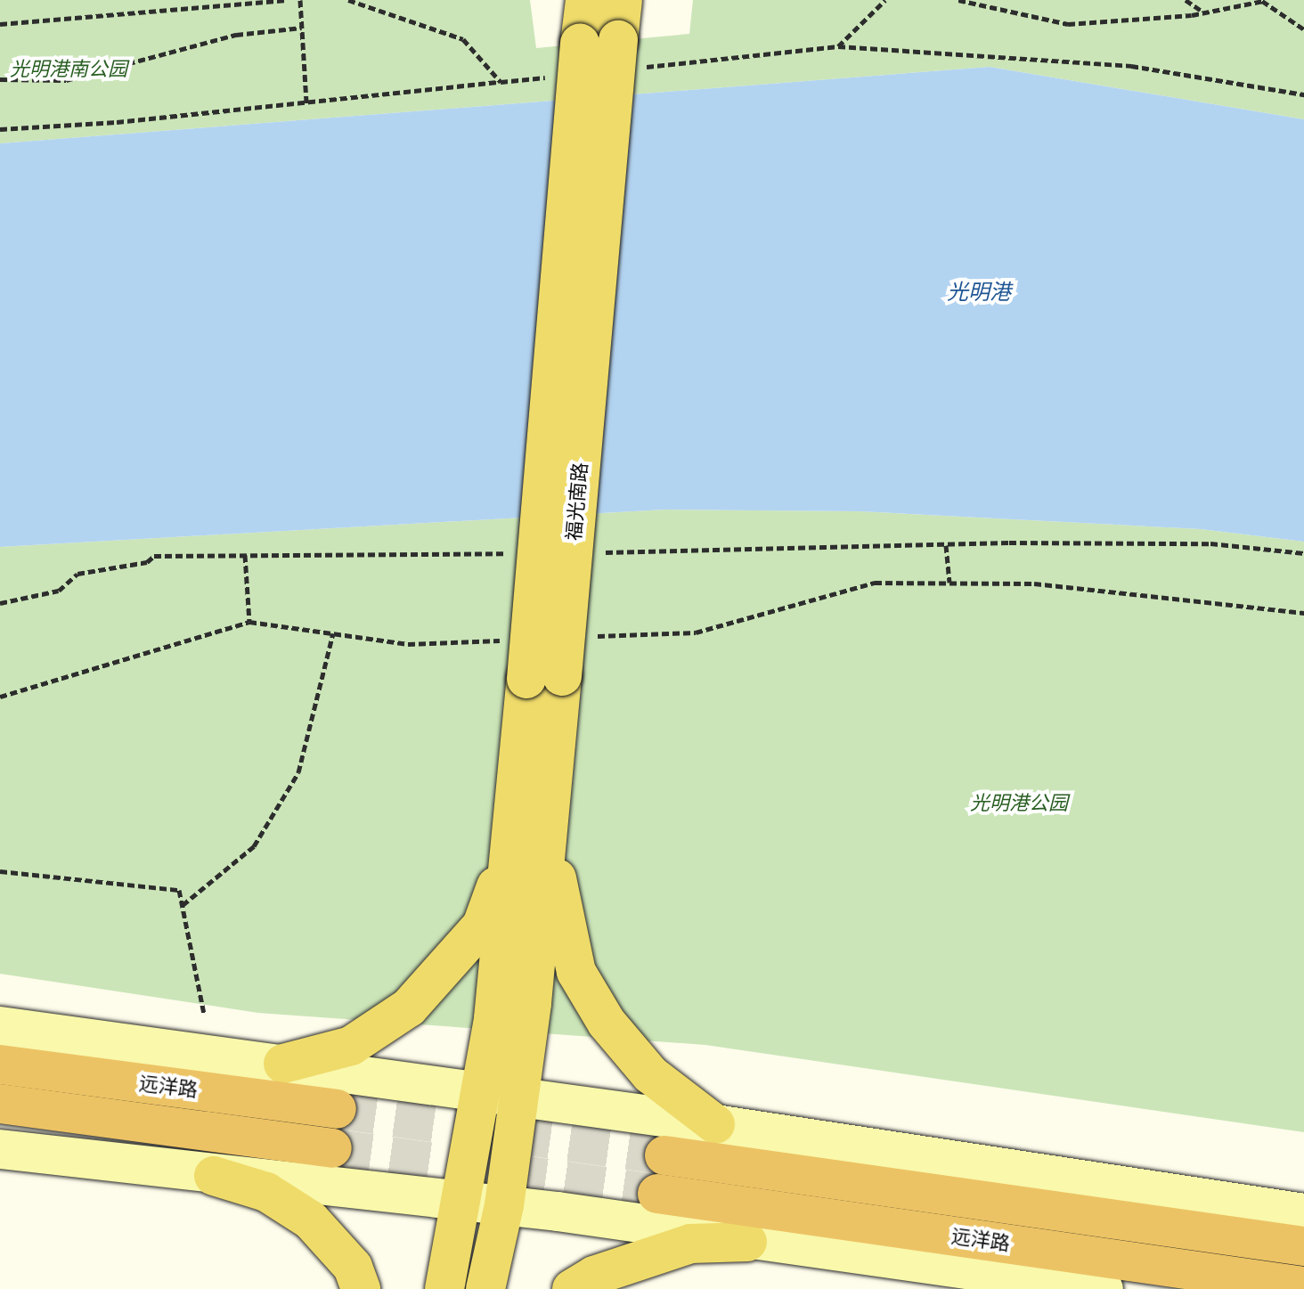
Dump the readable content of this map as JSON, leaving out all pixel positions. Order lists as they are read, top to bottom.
{
  "streets": {
    "highway": ["远洋路"],
    "main road": ["福光南路"]
  },
  "water": ["光明港"],
  "parks": ["光明港南公园", "光明港公园"]
}
